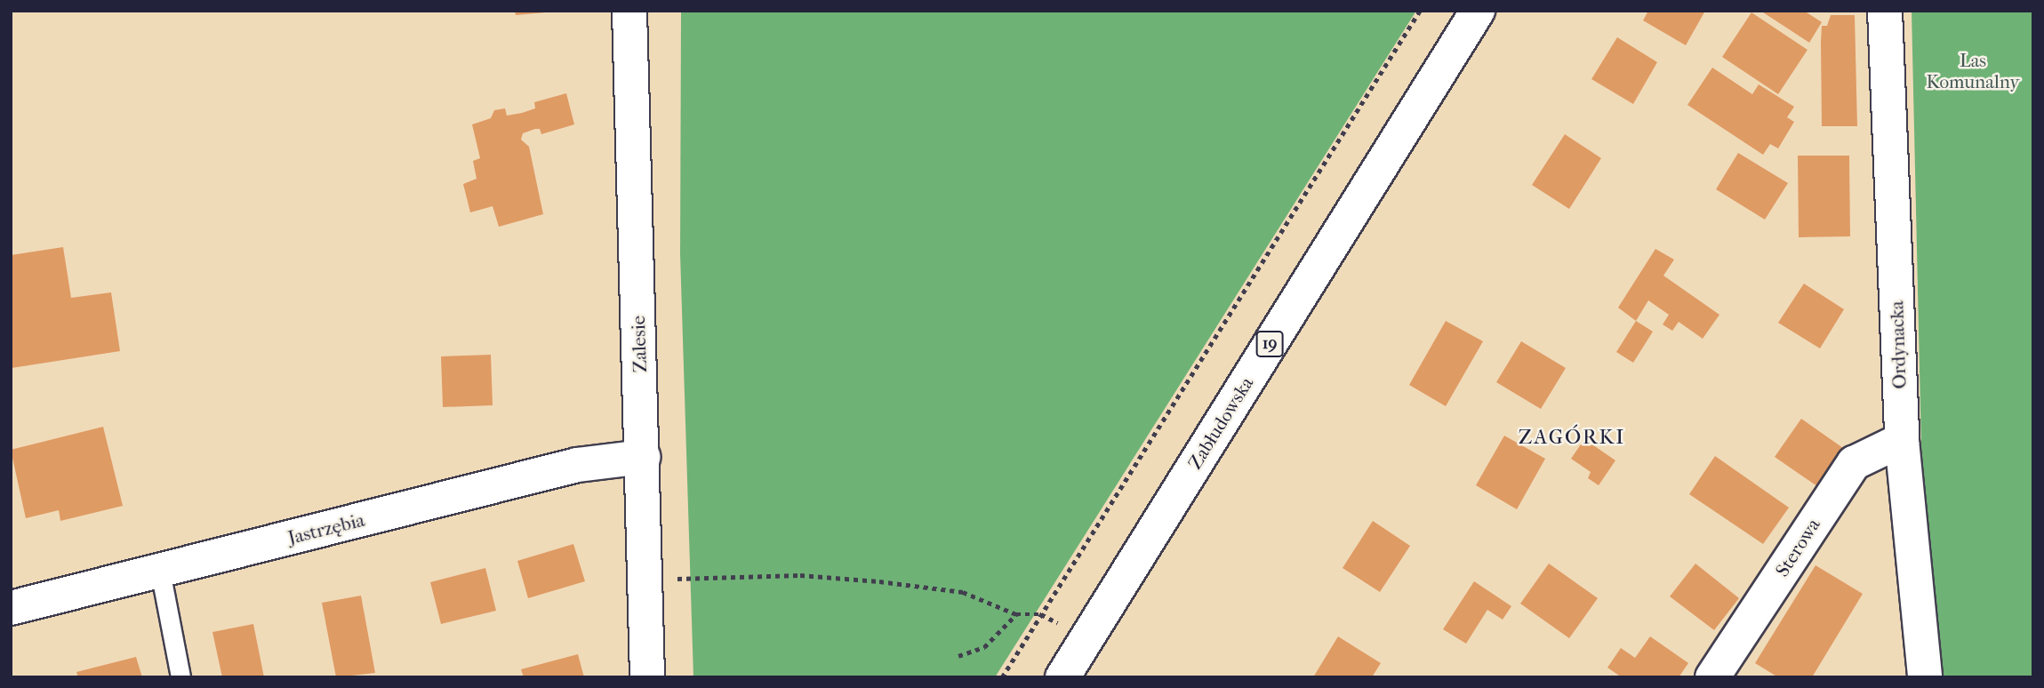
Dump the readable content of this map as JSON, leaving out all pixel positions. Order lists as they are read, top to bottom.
{
  "streets": {
    "main road": [
      "Zalesie",
      "19",
      "Ordynacka",
      "Zabłudowska",
      "Jastrzębia",
      "Sterowa"
    ]
  },
  "crossings": [
    ["Zalesie", "Jastrzębia"],
    ["Ordynacka", "Sterowa"]
  ],
  "districts": ["ZAGÓRKI"],
  "parks": ["Las Komunalny"]
}
